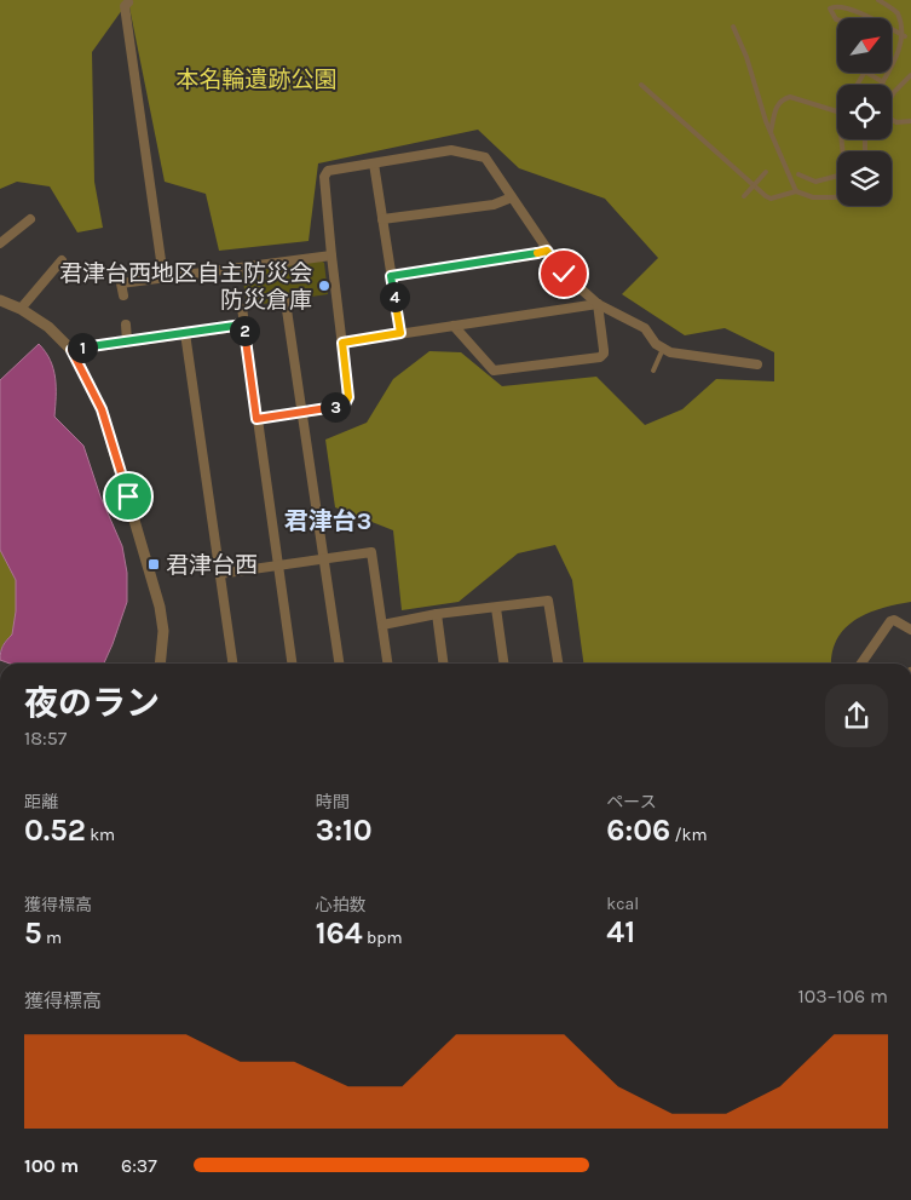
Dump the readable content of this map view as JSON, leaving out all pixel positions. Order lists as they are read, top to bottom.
{
  "districts": ["君津台3"],
  "parks": ["本名輪遺跡公園"],
  "places": {
    "other": ["君津台西地区自主防災会 防災倉庫"],
    "transit": ["君津台西"]
  },
  "north": "top right",
  "page": {
    "pins": [
      "4",
      "2",
      "1",
      "3"
    ],
    "heading": ["夜のラン", "18:57"],
    "stats": [
      ["距離", "0.52 km"],
      ["時間", "3:10"],
      ["ペース", "6:06 /km"],
      ["獲得標高", "5 m"],
      ["心拍数", "164 bpm"],
      ["kcal", "41"]
    ],
    "chart": ["獲得標高", "103–106 m"],
    "list": [
      {
        "name": "100 m",
        "note": "6:37"
      }
    ]
  }
}
